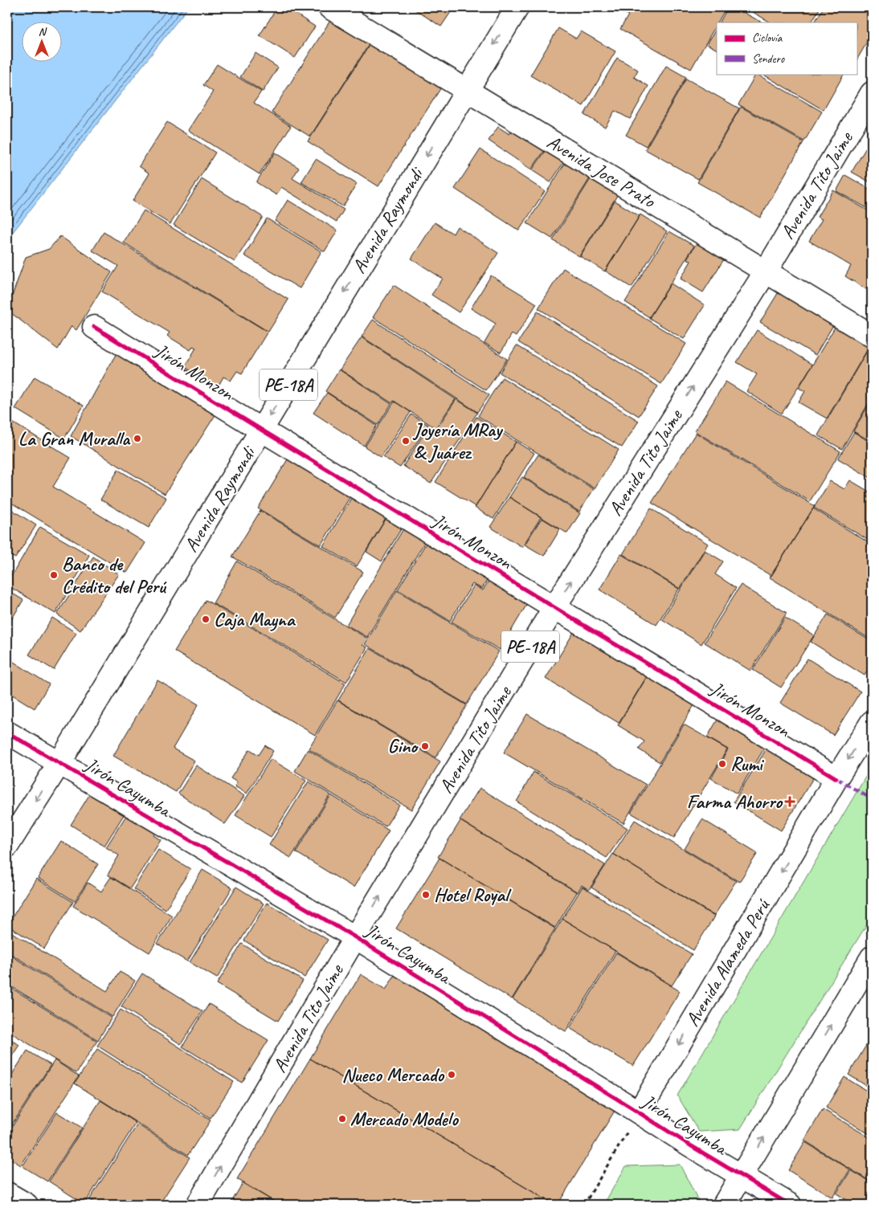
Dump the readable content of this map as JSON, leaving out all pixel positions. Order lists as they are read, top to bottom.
{
  "streets": {
    "main road": [
      "Avenida Jose Prato",
      "Avenida Tito Jaime",
      "Avenida Raymondi",
      "Jirón Monzon",
      "PE-18A",
      "Jirón Cayumba",
      "Avenida Alameda Perú"
    ]
  },
  "crossings": [
    ["Avenida Jose Prato", "Avenida Tito Jaime"],
    ["Avenida Jose Prato", "Avenida Raymondi"],
    ["Avenida Tito Jaime", "Jirón Monzon"],
    ["Avenida Tito Jaime", "Jirón Cayumba"],
    ["Avenida Raymondi", "Jirón Monzon"],
    ["Avenida Raymondi", "Jirón Cayumba"],
    ["Jirón Monzon", "Avenida Alameda Perú"],
    ["Jirón Cayumba", "Avenida Alameda Perú"]
  ],
  "one_way": ["Avenida Tito Jaime", "Avenida Raymondi"],
  "places": {
    "other": [
      "La Gran Muralla",
      "Joyería MRay & Juárez",
      "Banco de Crédito del Perú",
      "Caja Mayna",
      "Gino",
      "Rumi",
      "Hotel Royal",
      "Nueco Mercado",
      "Mercado Modelo"
    ],
    "health": ["Farma Ahorro"]
  },
  "legend": ["Ciclovía", "Sendero"],
  "north": "top"
}
